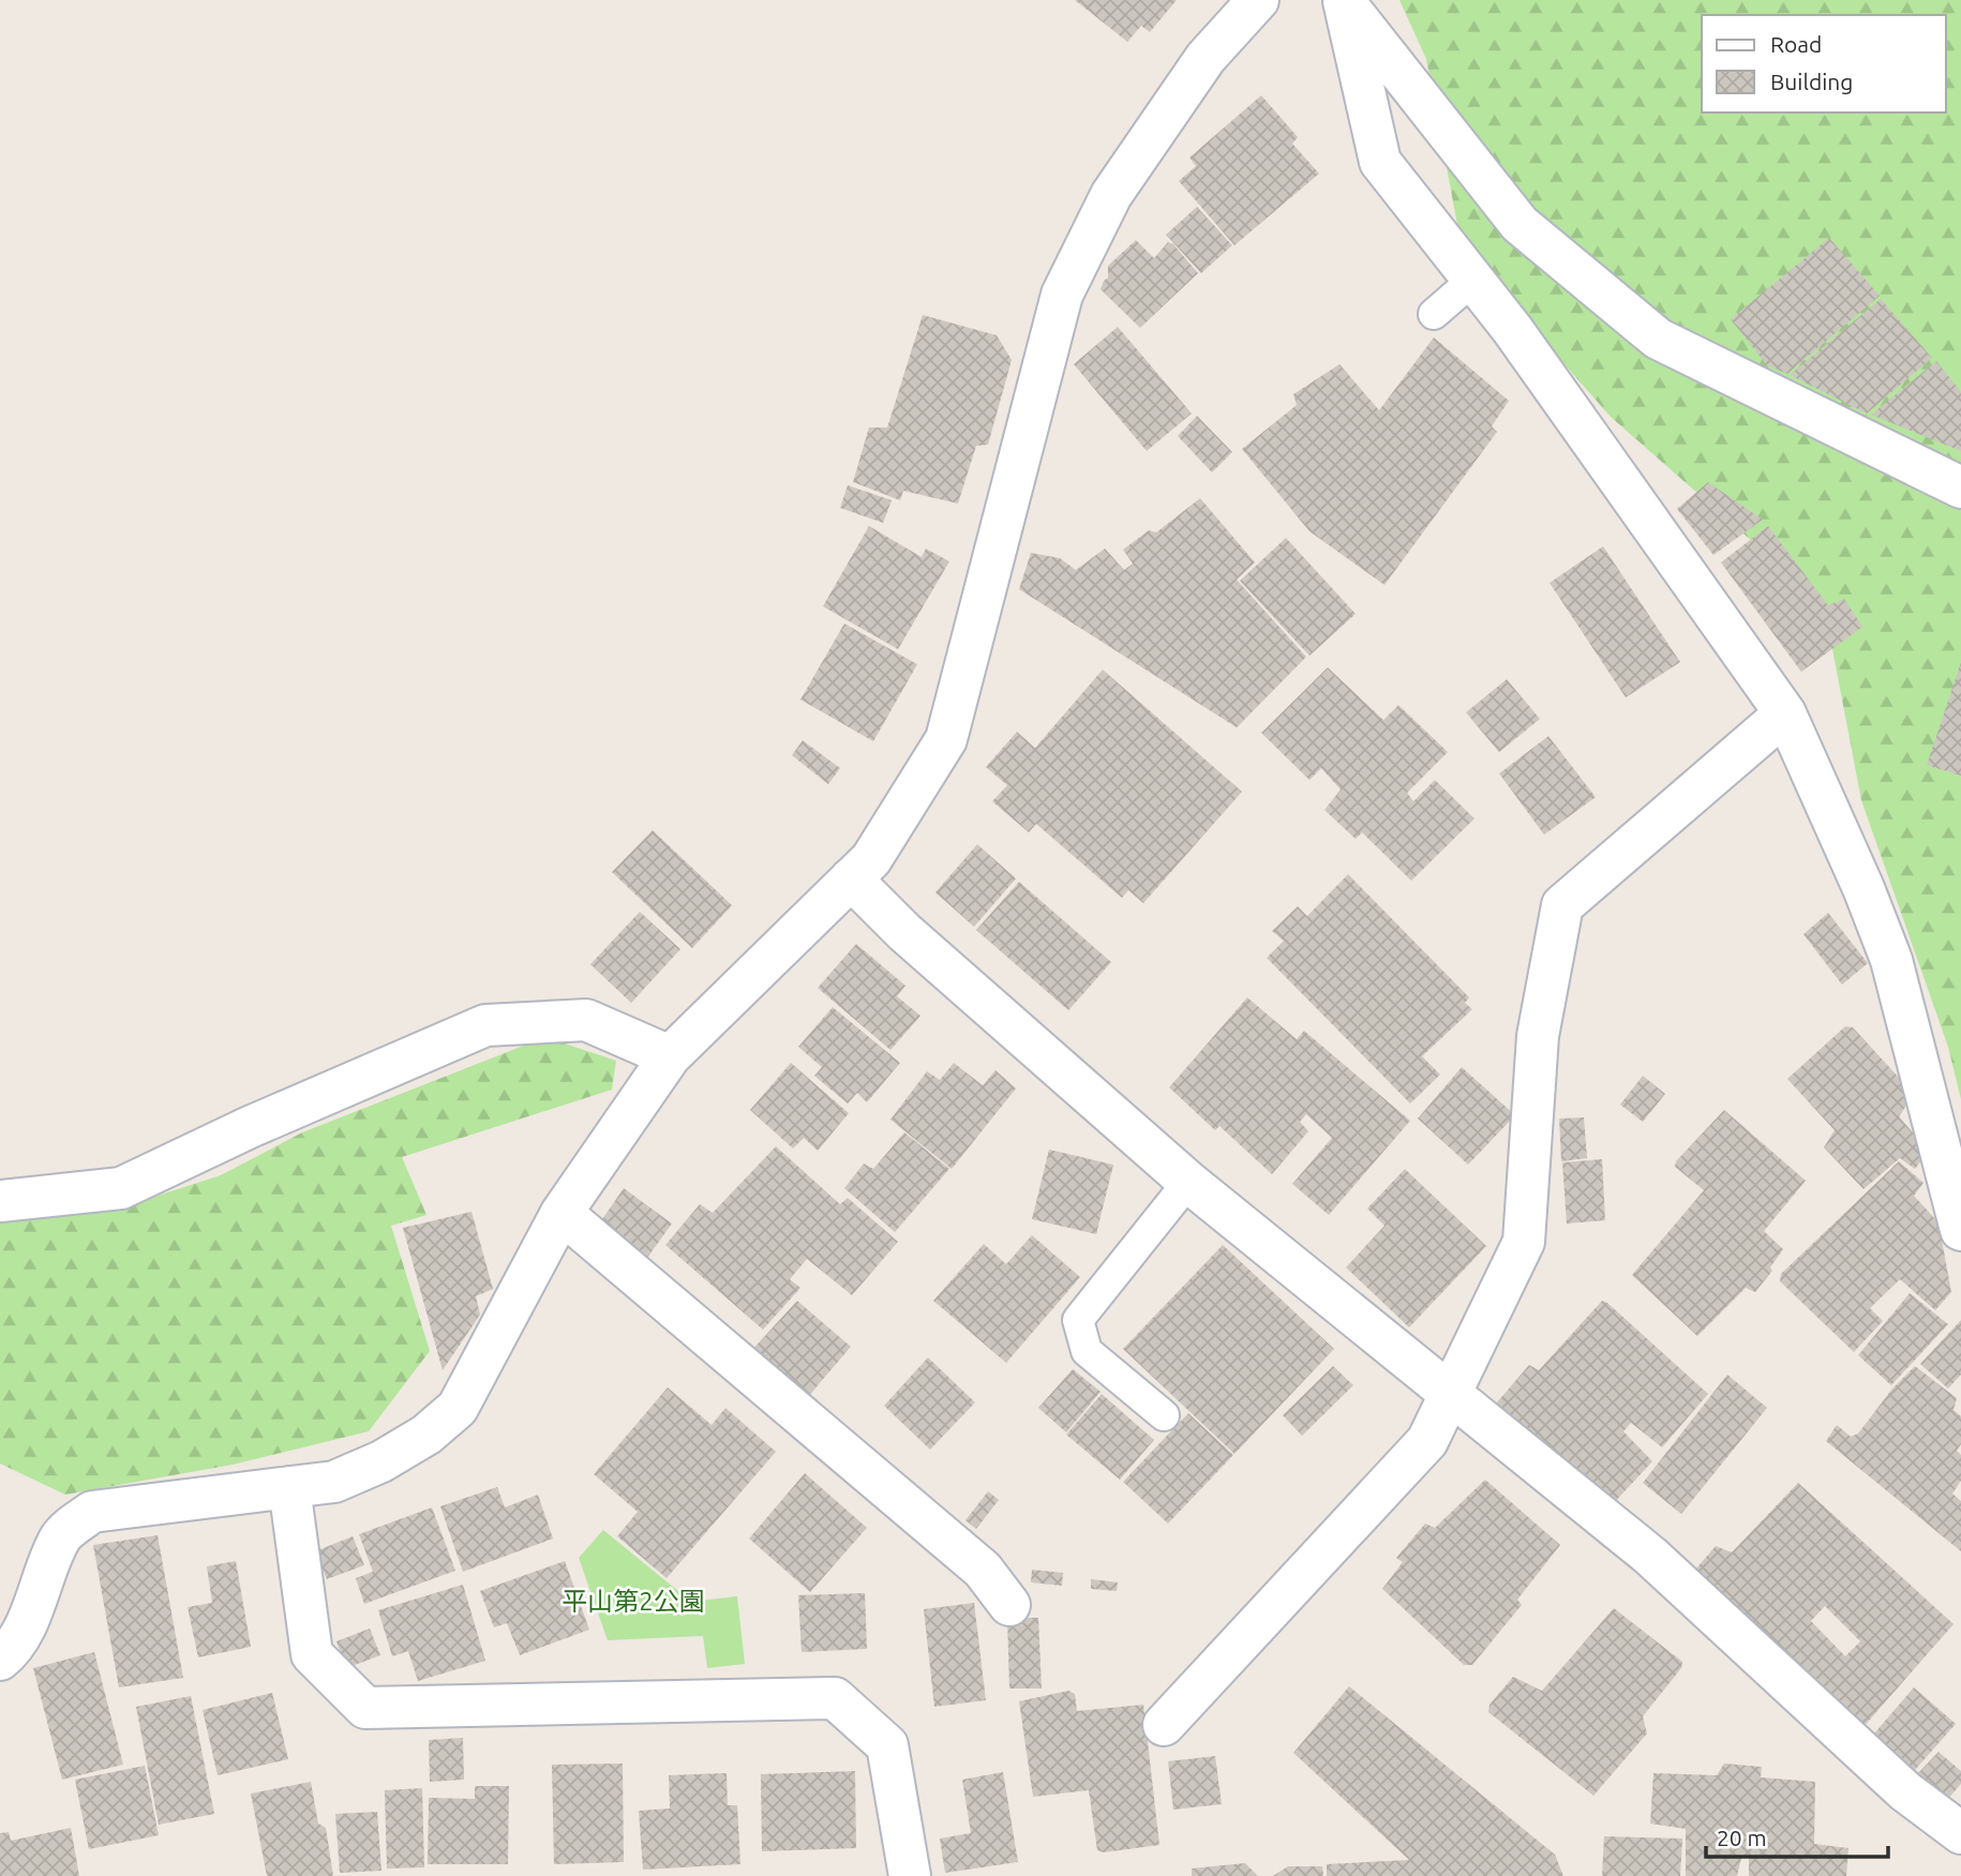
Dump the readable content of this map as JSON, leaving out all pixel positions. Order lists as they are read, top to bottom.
{
  "parks": ["平山第2公園"],
  "legend": ["Road", "Building"],
  "scale_bar": "20 m"
}
